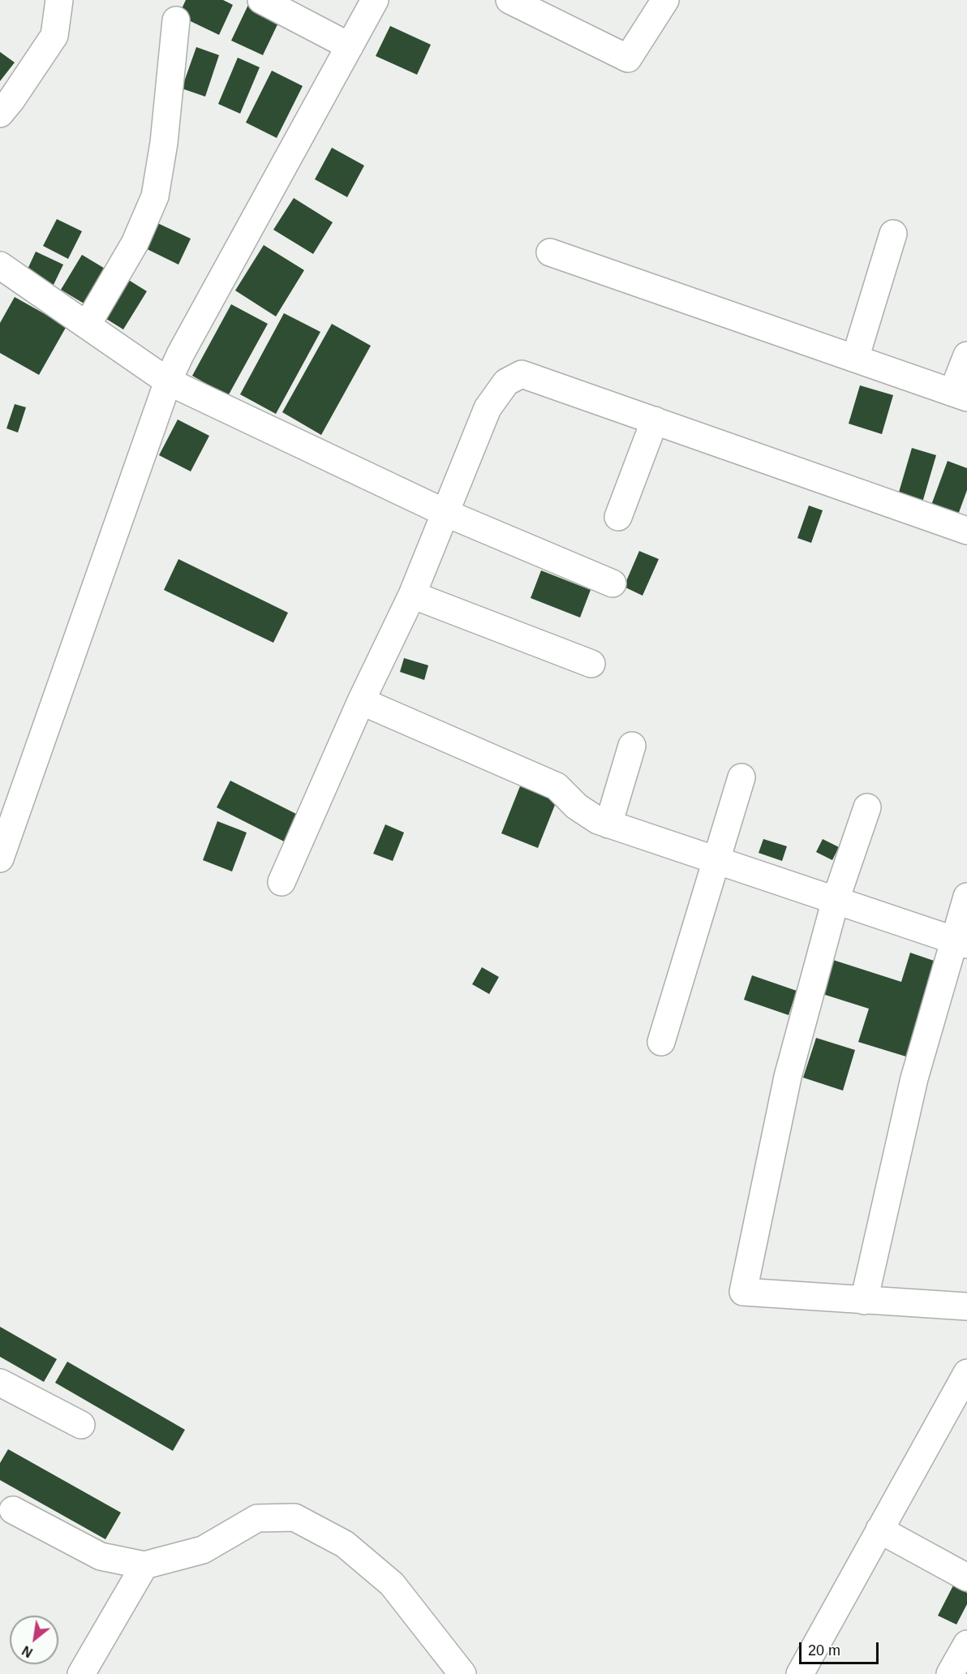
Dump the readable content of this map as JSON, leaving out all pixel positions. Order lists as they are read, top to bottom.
{
  "scale_bar": "20 m",
  "north": "bottom left"
}
